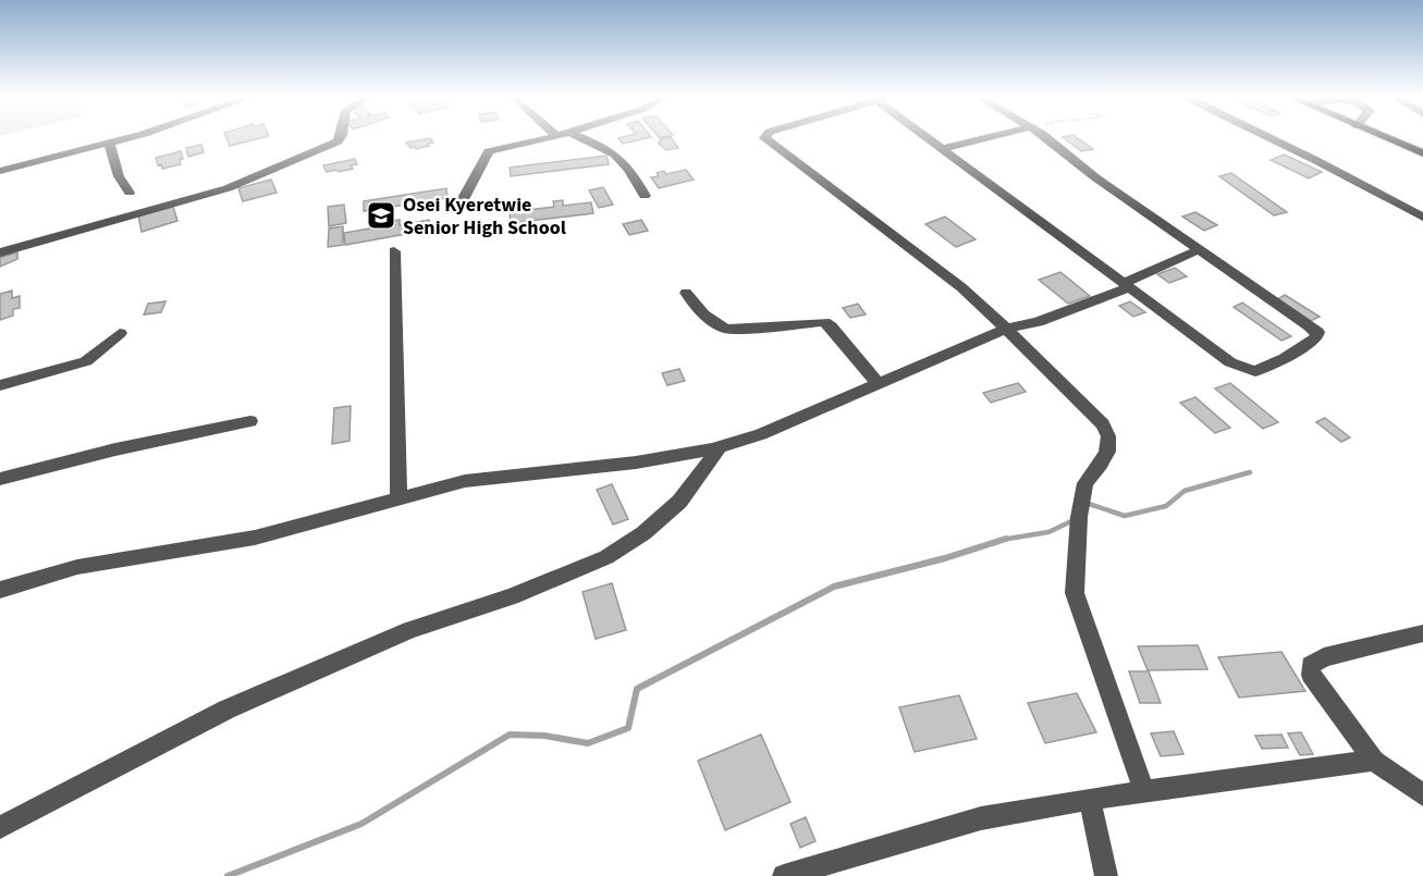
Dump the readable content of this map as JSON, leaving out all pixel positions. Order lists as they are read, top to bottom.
{
  "places": {
    "school or university": ["Osei Kyeretwie Senior High School"]
  }
}
